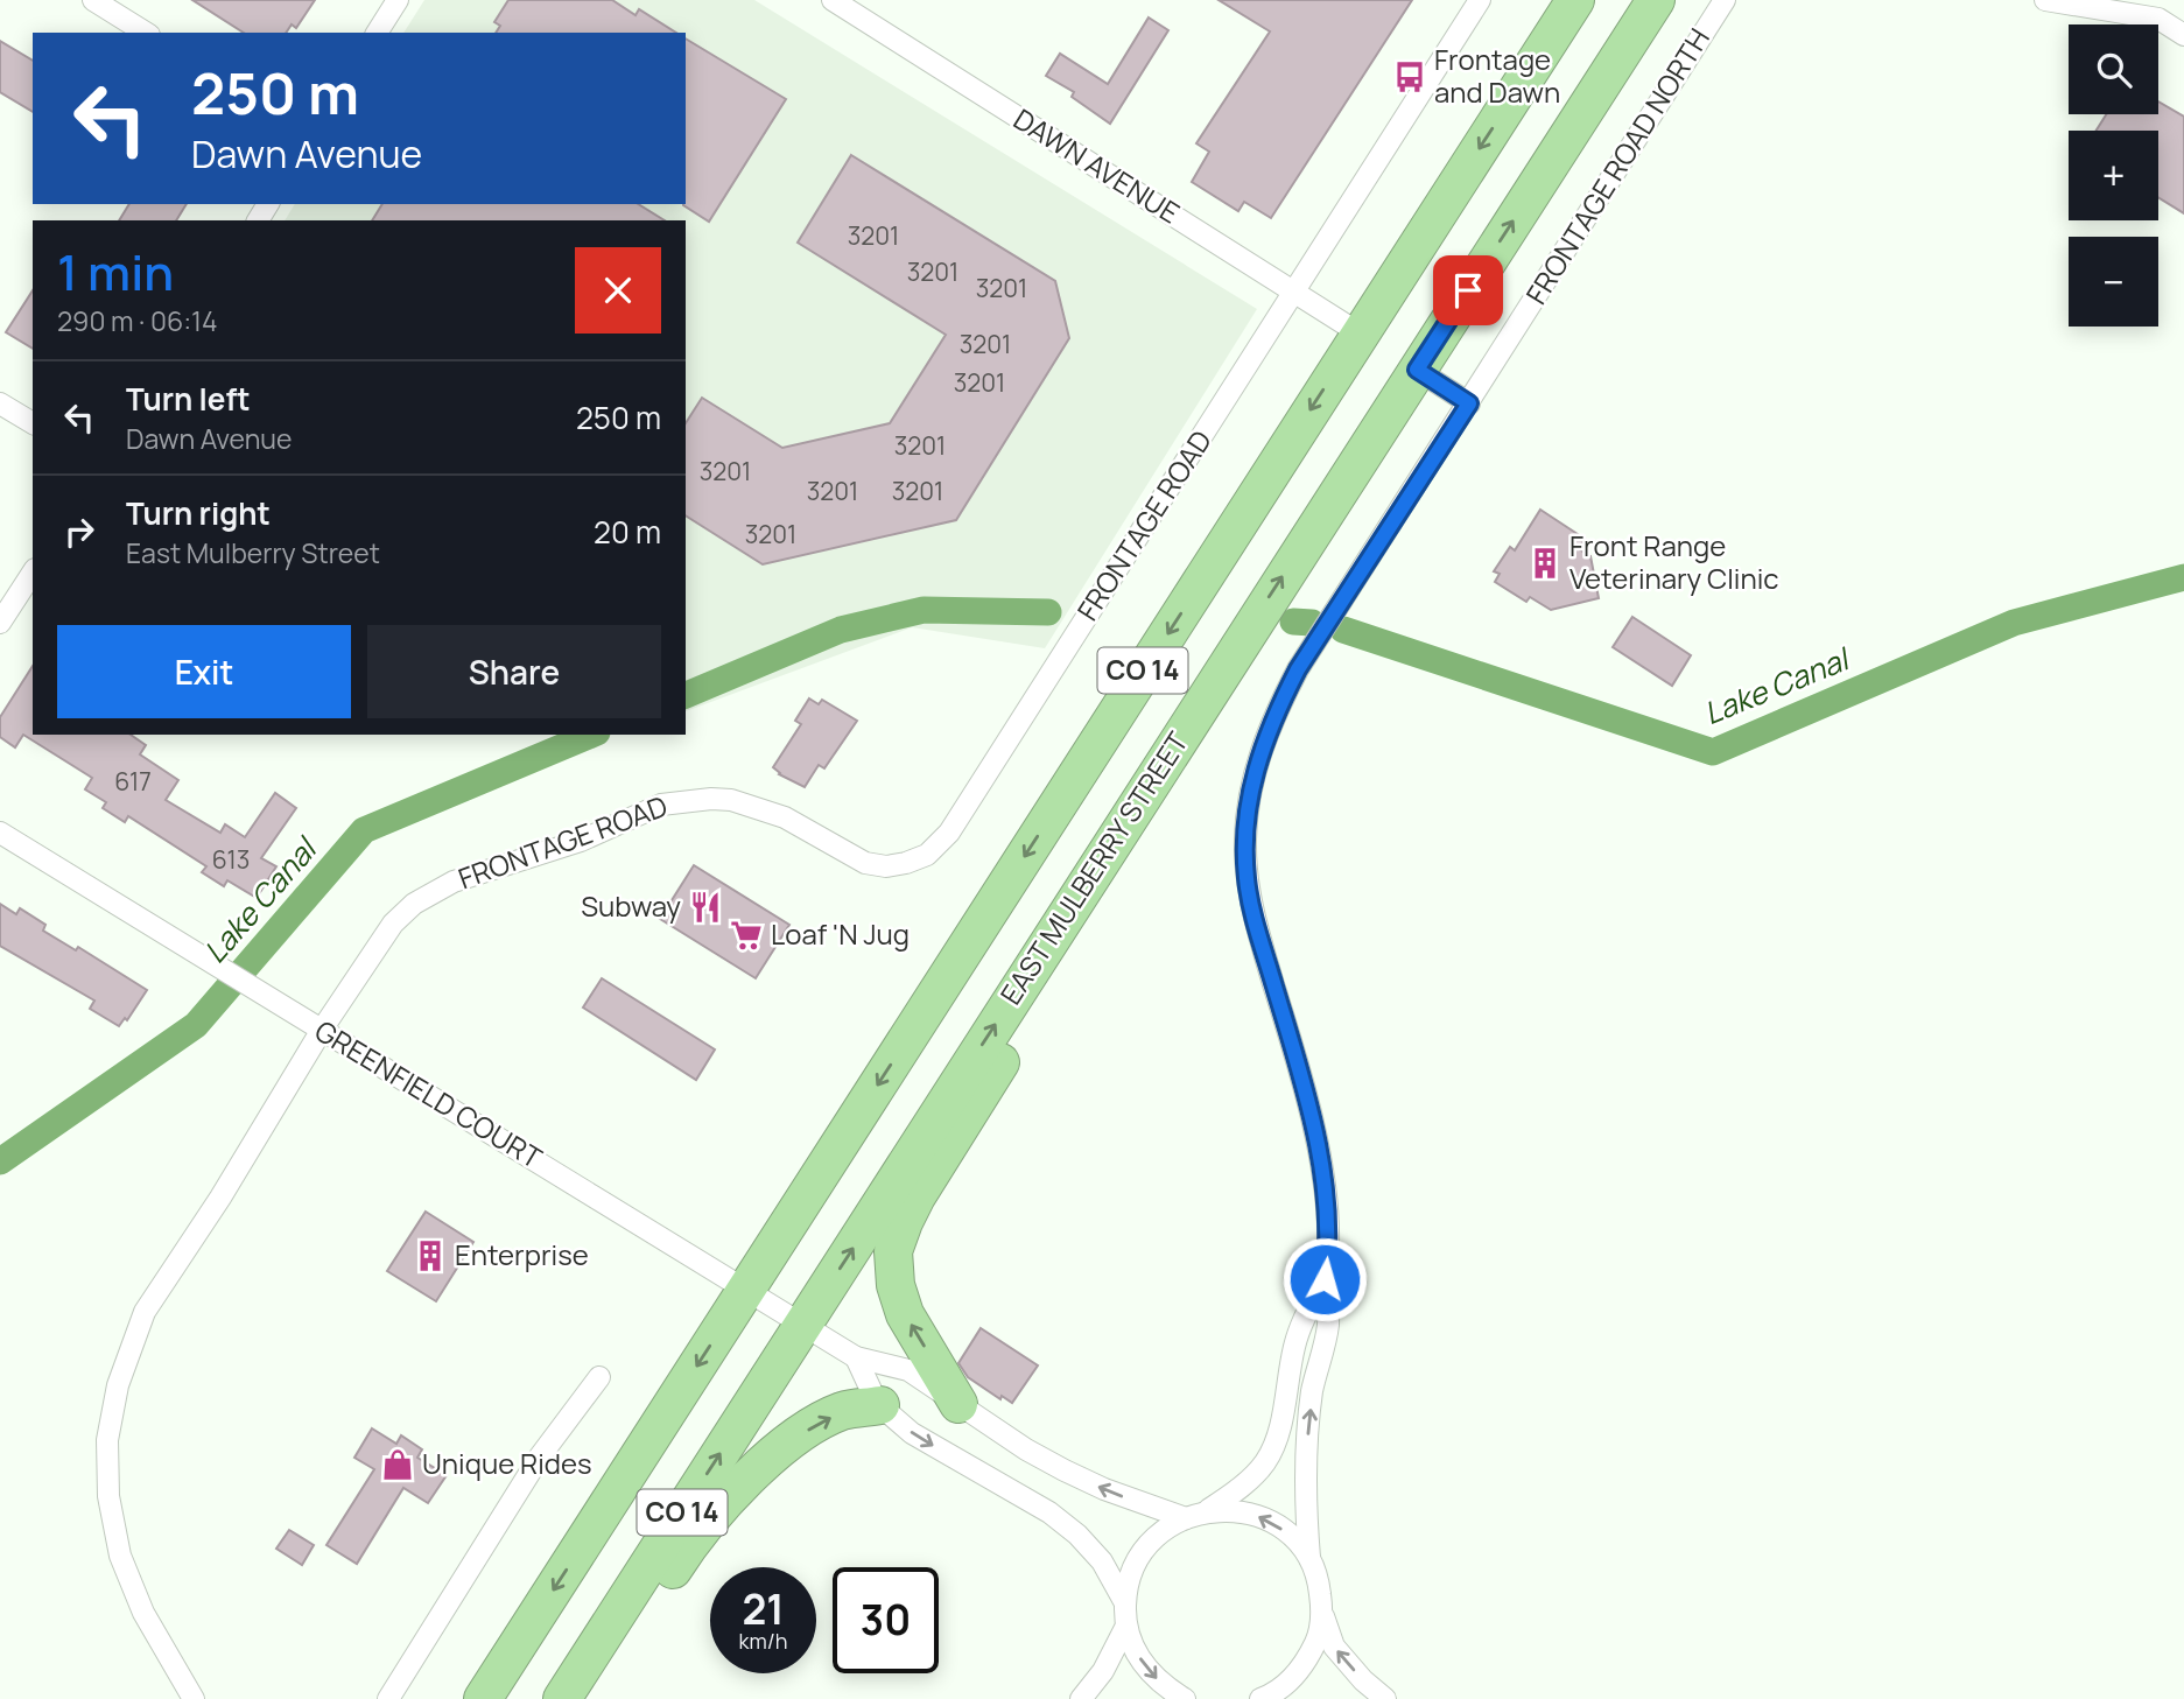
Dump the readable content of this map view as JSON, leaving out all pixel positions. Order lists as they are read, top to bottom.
{
  "streets": {
    "highway": ["CO 14", "EAST MULBERRY STREET"],
    "street": [
      "DAWN AVENUE",
      "FRONTAGE ROAD NORTH",
      "FRONTAGE ROAD",
      "GREENFIELD COURT"
    ]
  },
  "crossings": [
    ["DAWN AVENUE", "FRONTAGE ROAD"],
    ["DAWN AVENUE", "CO 14"],
    ["FRONTAGE ROAD", "GREENFIELD COURT"],
    ["CO 14", "GREENFIELD COURT"],
    ["EAST MULBERRY STREET", "GREENFIELD COURT"]
  ],
  "water": ["Lake Canal"],
  "places": {
    "bus stop": ["Frontage and Dawn"],
    "building": ["Front Range Veterinary Clinic", "Enterprise"],
    "restaurant": ["Subway"],
    "supermarket": ["Loaf 'N Jug"],
    "shop": ["Unique Rides"]
  },
  "house_numbers": [
    "3201",
    "3201",
    "3201",
    "3201",
    "3201",
    "3201",
    "3201",
    "3201",
    "3201",
    "3201",
    "617",
    "613"
  ],
  "page": {
    "map_buttons": ["+", "−"],
    "turn": ["250 m", "Dawn Avenue"],
    "heading": ["1 min", "290 m · 06:14"],
    "list": [
      {
        "name": "Turn left",
        "note": "Dawn Avenue",
        "value": "250 m"
      },
      {
        "name": "Turn right",
        "note": "East Mulberry Street",
        "value": "20 m"
      }
    ],
    "buttons": ["Exit", "Share"],
    "speed": "21 km/h",
    "limit": "30"
  }
}
